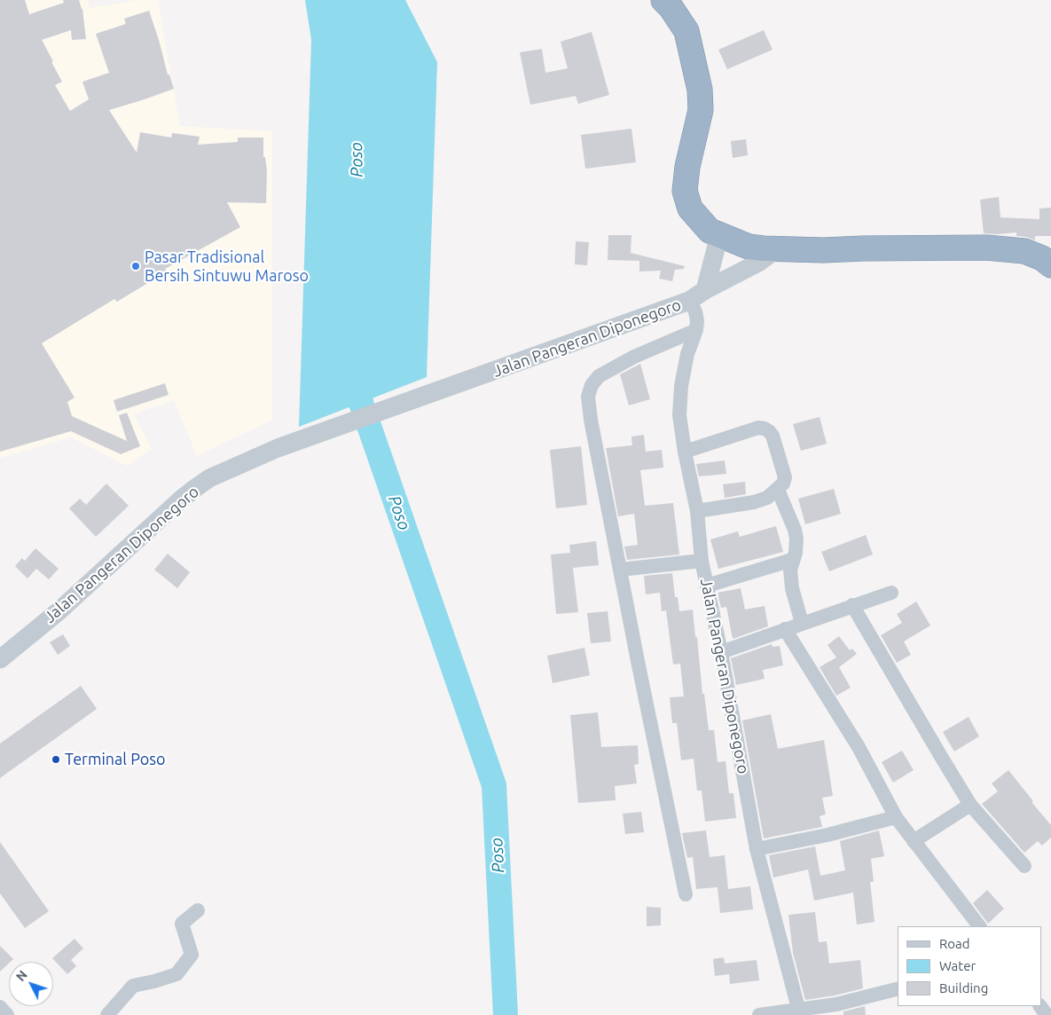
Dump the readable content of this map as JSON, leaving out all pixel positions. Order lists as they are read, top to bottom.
{
  "streets": {
    "street": ["Jalan Pangeran Diponegoro"]
  },
  "water": ["Poso"],
  "places": ["Pasar Tradisional Bersih Sintuwu Maroso", "Terminal Poso"],
  "legend": ["Road", "Water", "Building"],
  "north": "top left"
}
